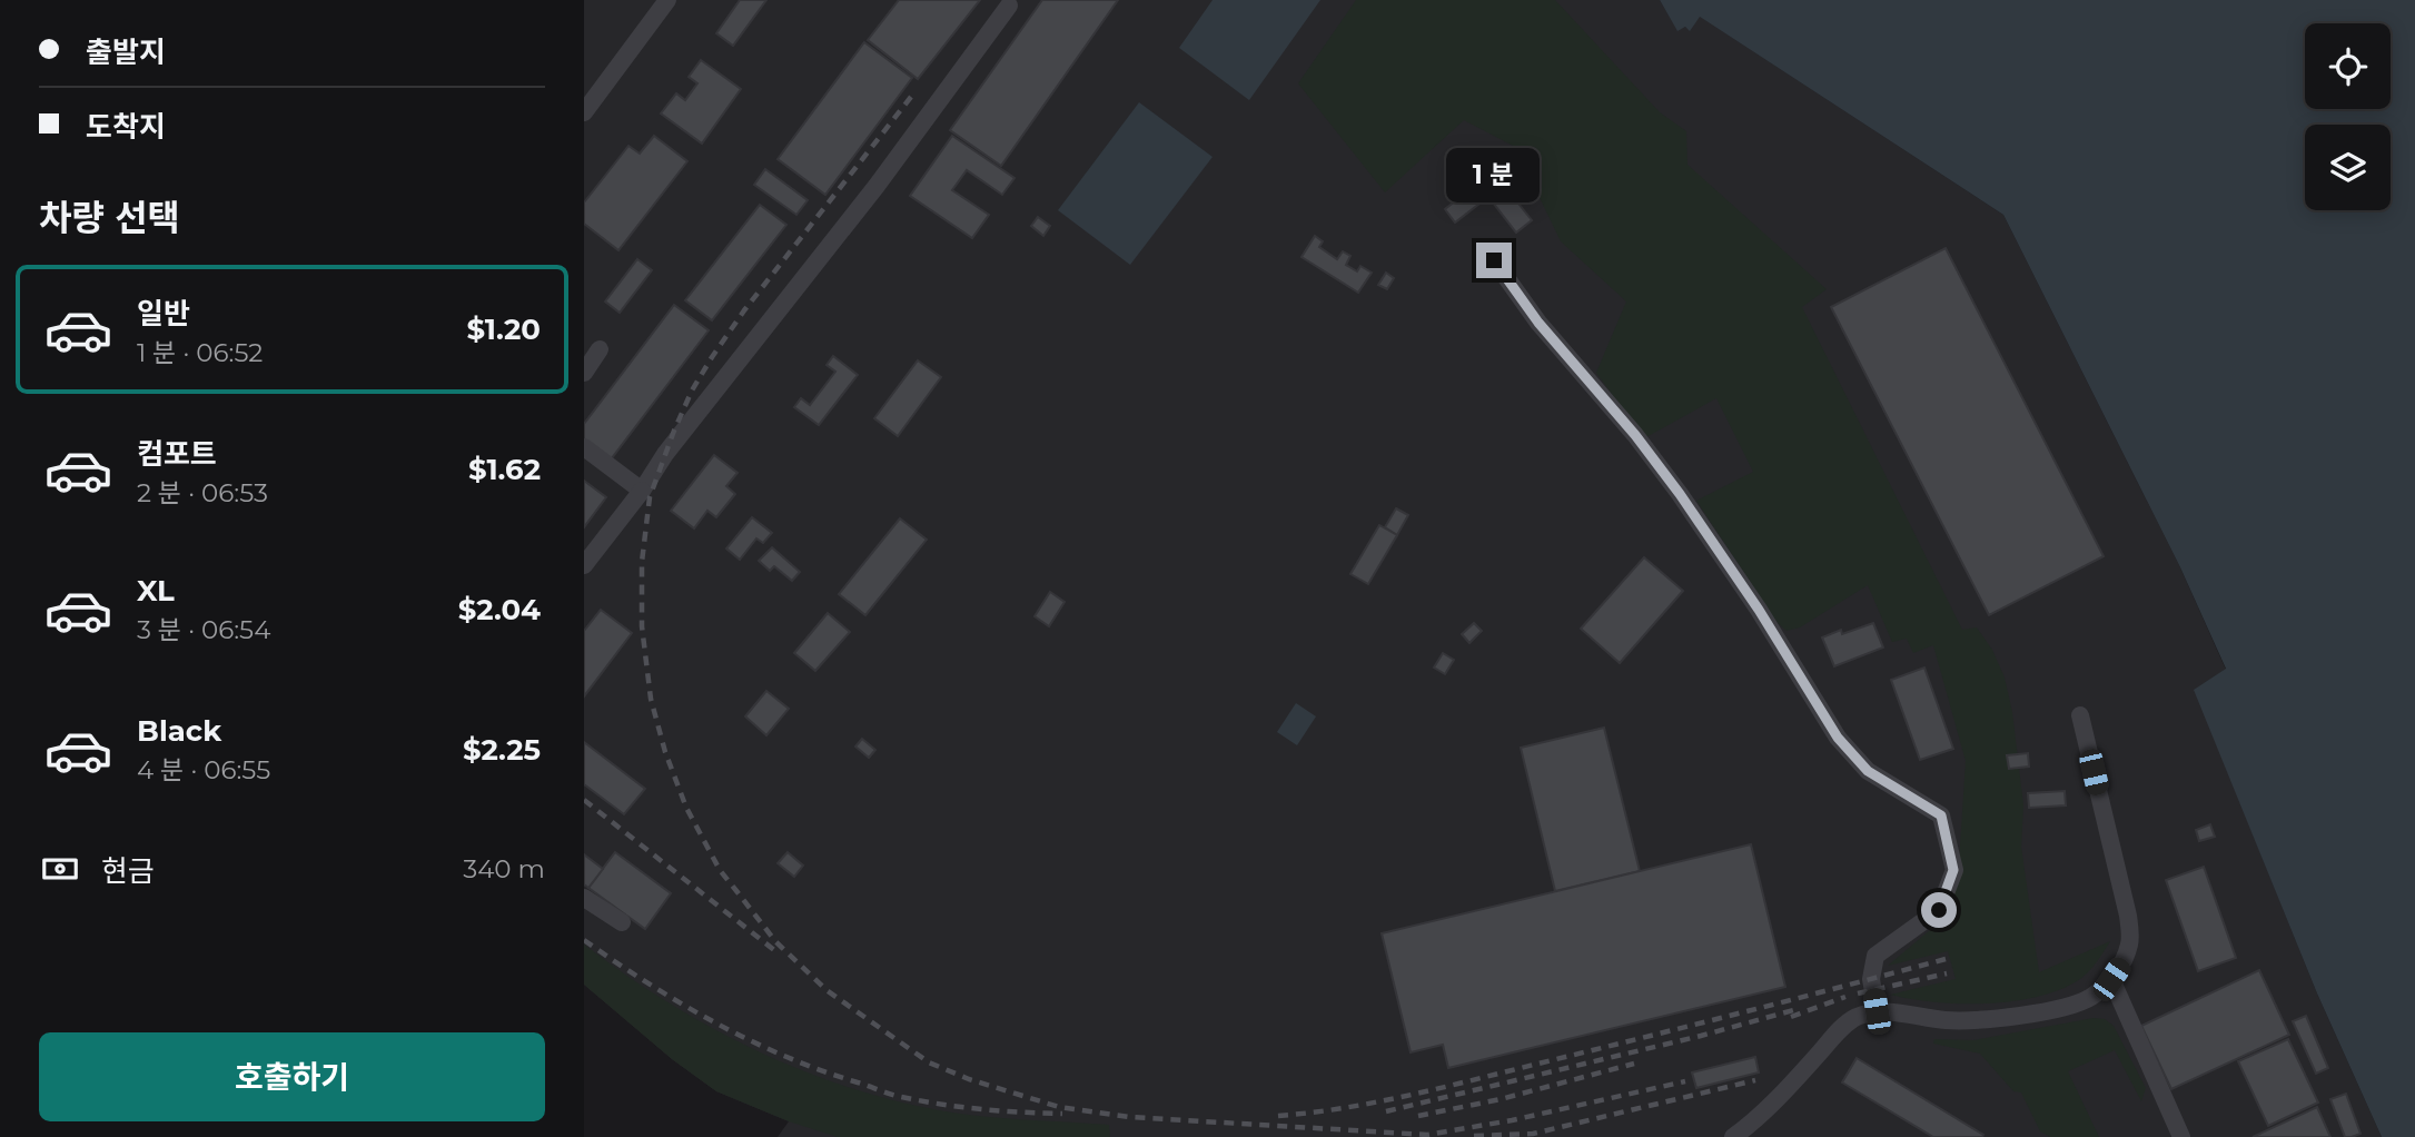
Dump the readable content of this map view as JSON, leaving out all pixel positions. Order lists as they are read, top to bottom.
{
  "page": {
    "banner": ["출발지", "도착지"],
    "bubble": "1 분",
    "heading": "차량 선택",
    "list": [
      {
        "name": "일반",
        "note": "1 분 · 06:52",
        "value": "$1.20"
      },
      {
        "name": "컴포트",
        "note": "2 분 · 06:53",
        "value": "$1.62"
      },
      {
        "name": "XL",
        "note": "3 분 · 06:54",
        "value": "$2.04"
      },
      {
        "name": "Black",
        "note": "4 분 · 06:55",
        "value": "$2.25"
      }
    ],
    "pay": ["현금", "340 m"],
    "buttons": "호출하기"
  }
}
